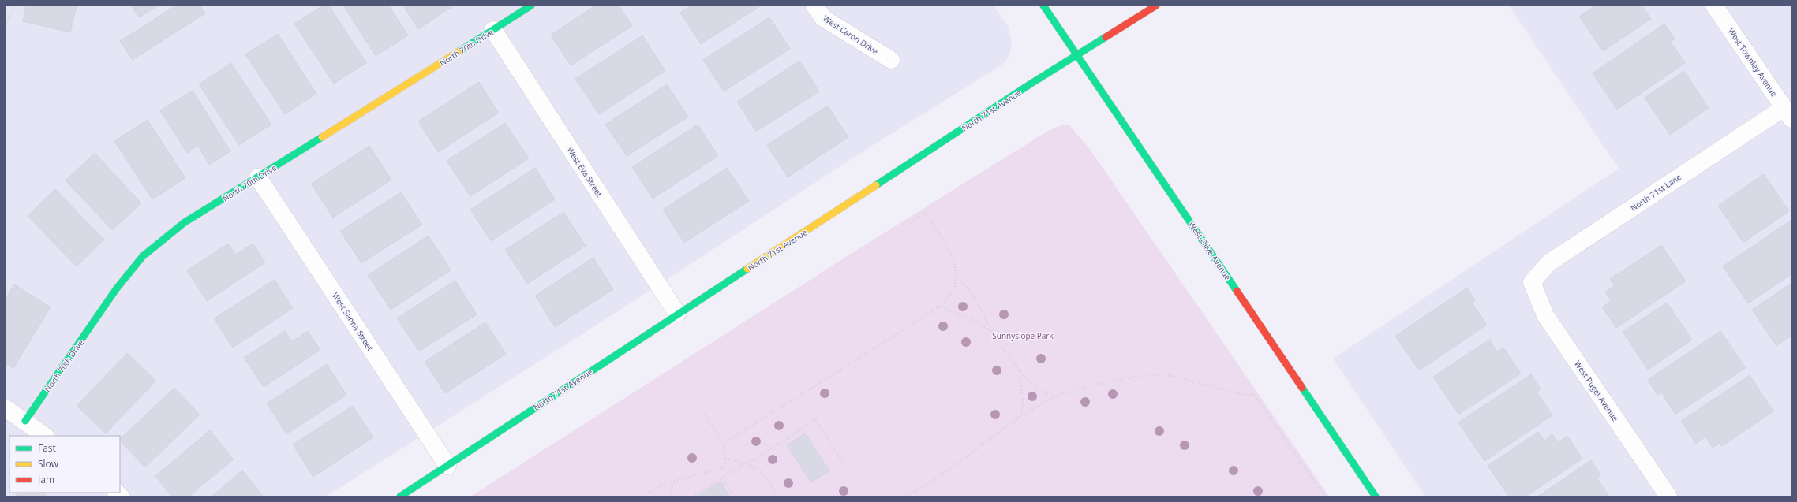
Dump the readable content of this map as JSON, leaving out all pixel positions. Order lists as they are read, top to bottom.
{
  "streets": {
    "street": [
      "West Caron Drive",
      "North 70th Drive",
      "West Townley Avenue",
      "North 71st Avenue",
      "West Eva Street",
      "North 71st Lane",
      "West Olive Avenue",
      "West Sanna Street",
      "West Puget Avenue"
    ]
  },
  "crossings": [
    ["North 70th Drive", "West Eva Street"],
    ["North 70th Drive", "West Sanna Street"],
    ["West Townley Avenue", "North 71st Lane"],
    ["North 71st Avenue", "West Eva Street"],
    ["North 71st Avenue", "West Olive Avenue"],
    ["North 71st Avenue", "West Sanna Street"],
    ["North 71st Lane", "West Puget Avenue"]
  ],
  "parks": ["Sunnyslope Park"],
  "legend": ["Fast", "Slow", "Jam"]
}
